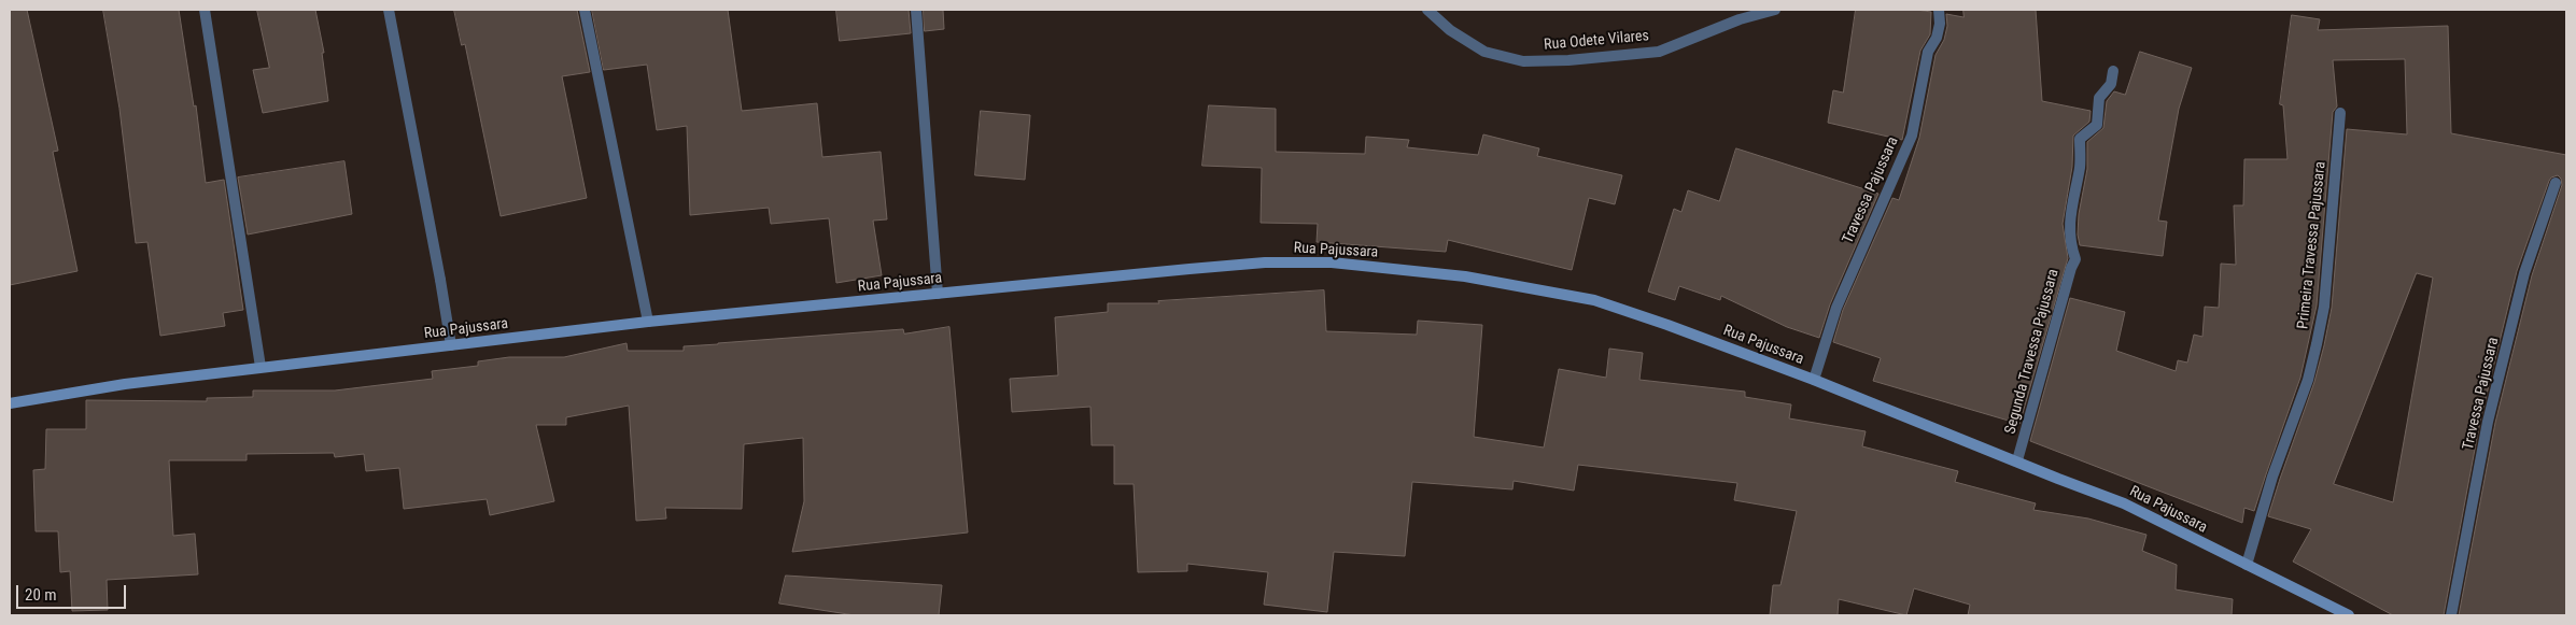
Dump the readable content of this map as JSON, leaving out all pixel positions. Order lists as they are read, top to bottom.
{
  "streets": {
    "main road": ["Rua Pajussara"],
    "street": [
      "Rua Odete Vilares",
      "Travessa Pajussara",
      "Primeira Travessa Pajussara",
      "Segunda Travessa Pajussara"
    ]
  },
  "crossings": [
    ["Travessa Pajussara", "Rua Pajussara"],
    ["Primeira Travessa Pajussara", "Rua Pajussara"],
    ["Rua Pajussara", "Segunda Travessa Pajussara"]
  ],
  "scale_bar": "20 m"
}
